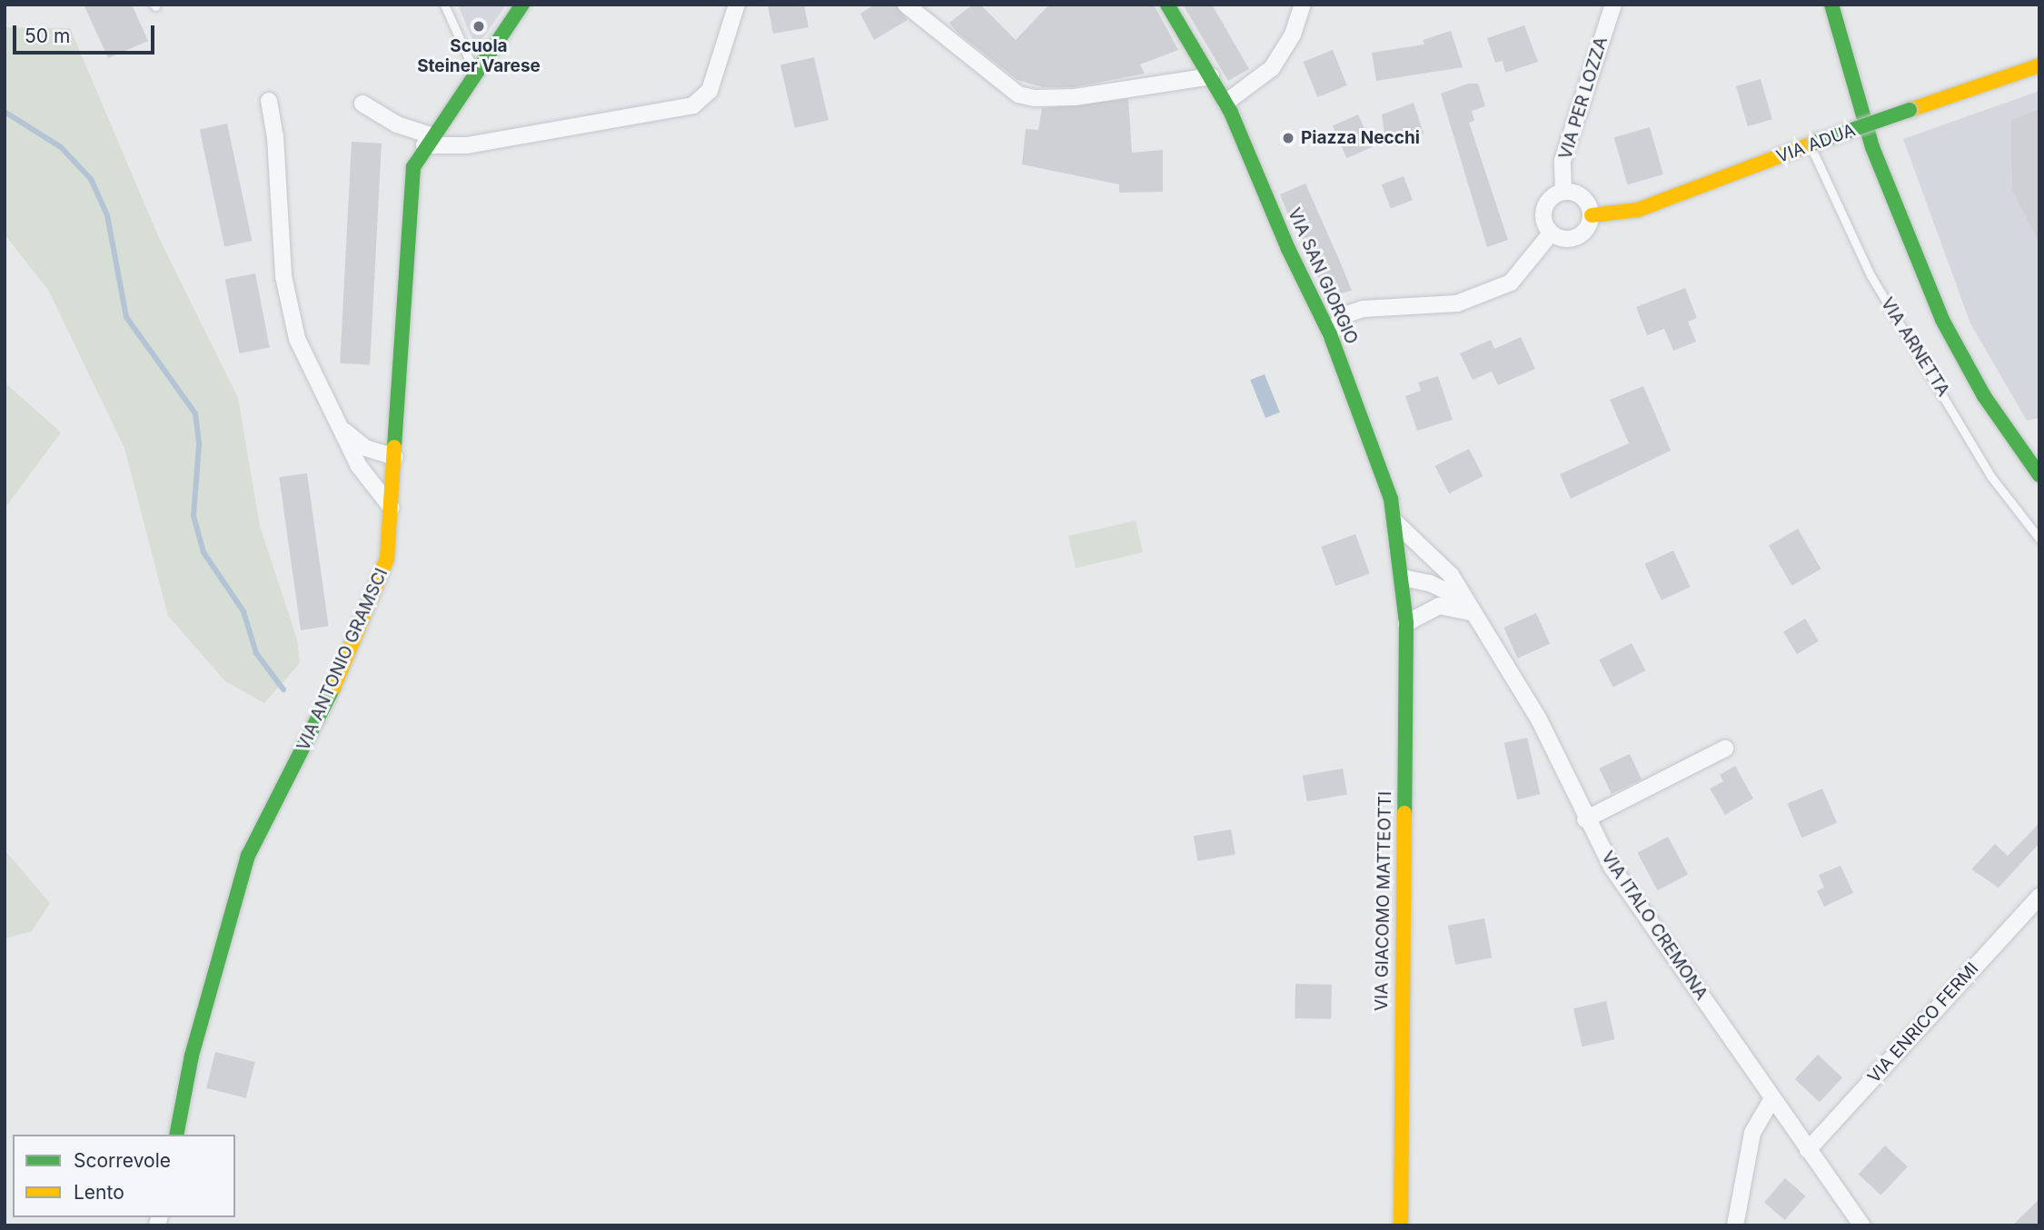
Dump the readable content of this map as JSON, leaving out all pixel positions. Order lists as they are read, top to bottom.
{
  "streets": {
    "street": [
      "VIA PER LOZZA",
      "VIA ADUA",
      "VIA SAN GIORGIO",
      "VIA ANTONIO GRAMSCI",
      "VIA GIACOMO MATTEOTTI",
      "VIA ITALO CREMONA",
      "VIA ENRICO FERMI"
    ],
    "lane": ["VIA ARNETTA"]
  },
  "crossings": [
    ["VIA PER LOZZA", "VIA ADUA"],
    ["VIA ADUA", "VIA ARNETTA"],
    ["VIA SAN GIORGIO", "VIA GIACOMO MATTEOTTI"],
    ["VIA SAN GIORGIO", "VIA ITALO CREMONA"],
    ["VIA ITALO CREMONA", "VIA ENRICO FERMI"]
  ],
  "places": ["Scuola Steiner Varese", "Piazza Necchi"],
  "legend": ["Scorrevole", "Lento"],
  "scale_bar": "50 m"
}
